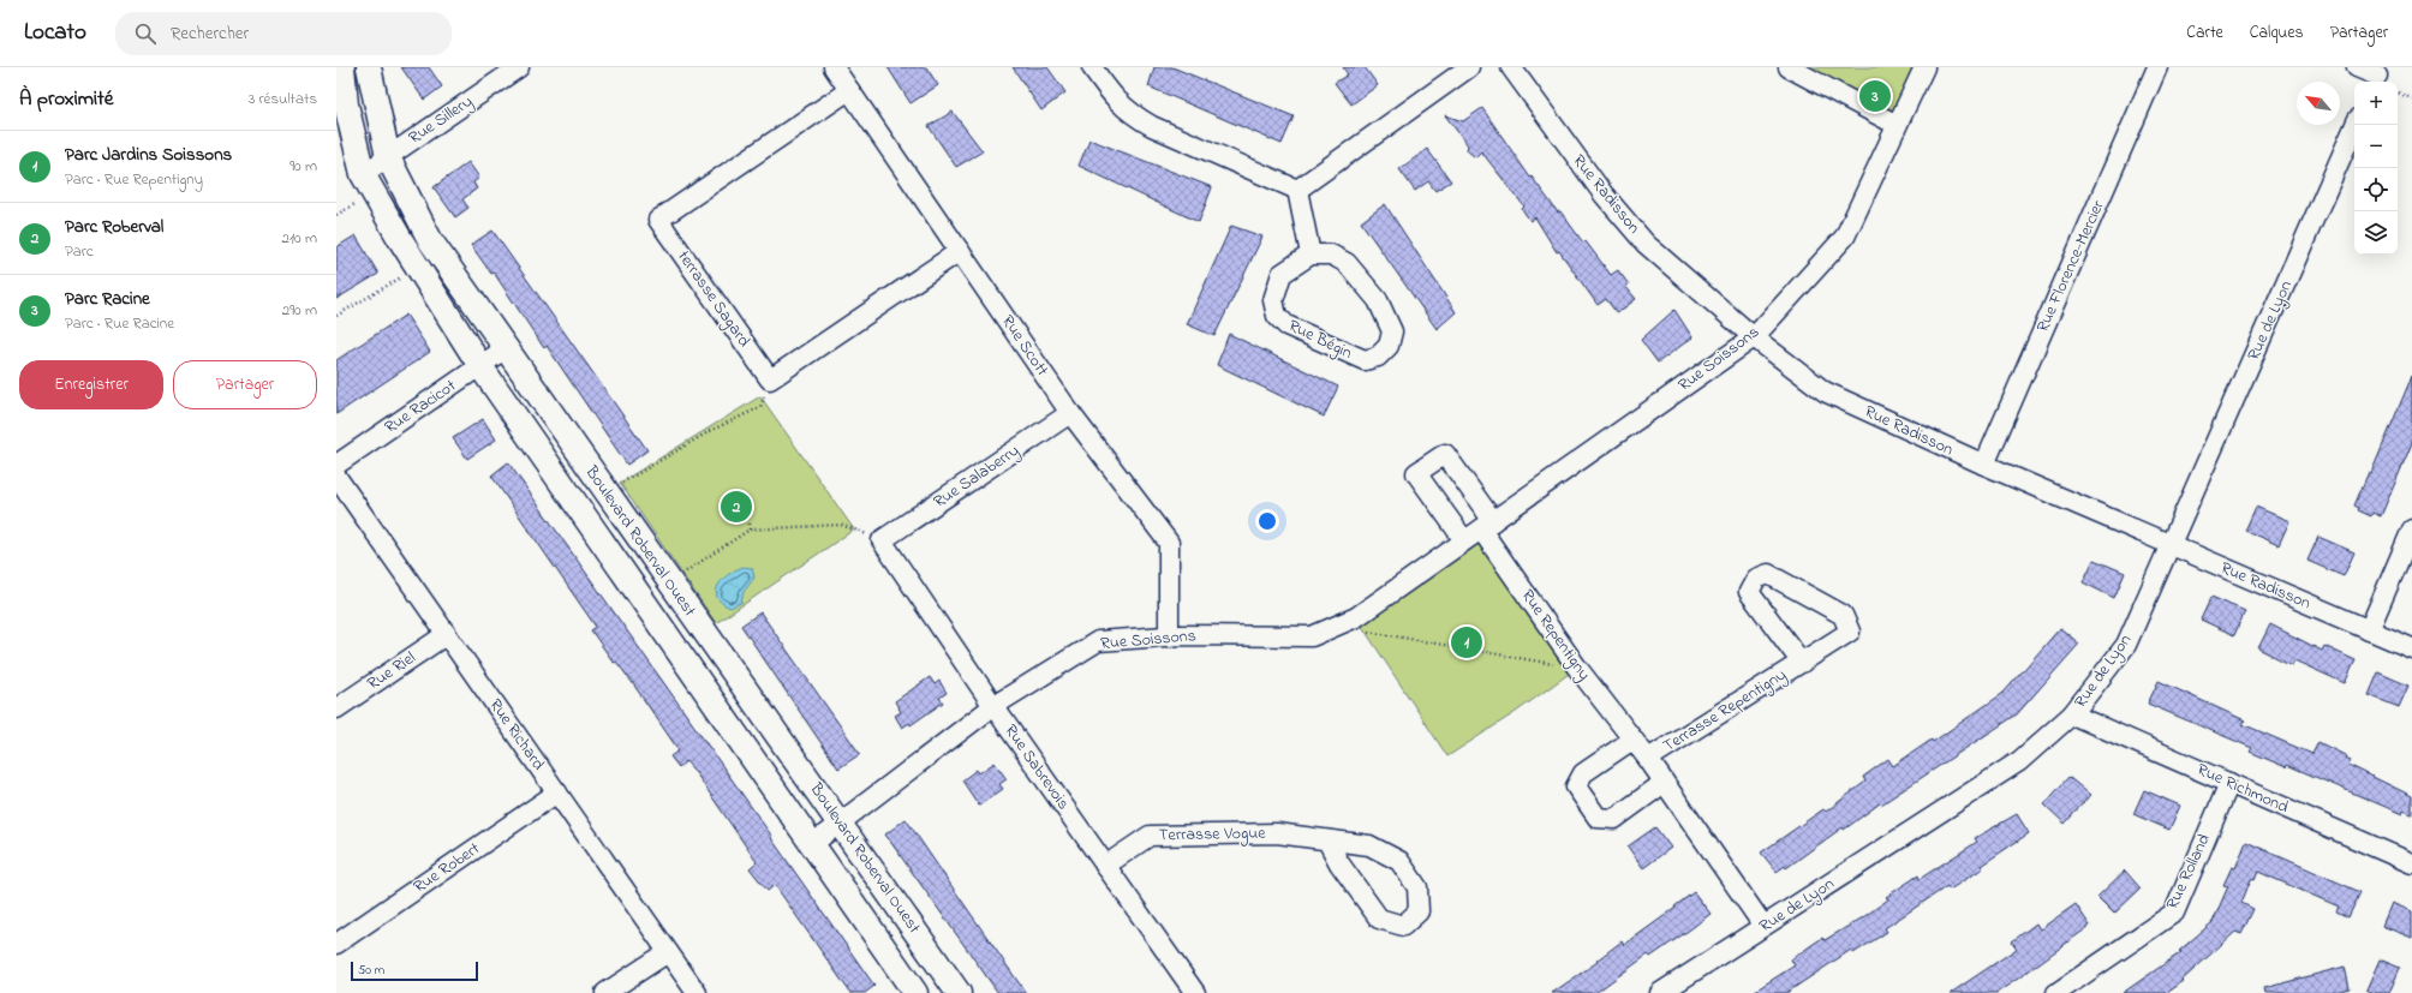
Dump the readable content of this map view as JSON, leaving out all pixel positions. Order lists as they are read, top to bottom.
{
  "streets": {
    "street": [
      "Rue Sillery",
      "Rue Radisson",
      "Rue Florence-Mercier",
      "terrasse Sagard",
      "Rue de Lyon",
      "Rue Bégin",
      "Rue Scott",
      "Rue Soissons",
      "Rue Racicot",
      "Rue Salaberry",
      "Boulevard Roberval Ouest",
      "Rue Repentigny",
      "Rue Riel",
      "Terrasse Repentigny",
      "Rue Richard",
      "Rue Sabrevois",
      "Rue Richmond",
      "Terrasse Vogue",
      "Rue Robert",
      "Rue Rolland"
    ]
  },
  "crossings": [
    ["Rue Sillery", "Boulevard Roberval Ouest"],
    ["Rue Radisson", "Rue Florence-Mercier"],
    ["Rue Radisson", "Rue de Lyon"],
    ["Rue Radisson", "Rue Soissons"],
    ["terrasse Sagard", "Rue Scott"],
    ["Rue de Lyon", "Rue Repentigny"],
    ["Rue de Lyon", "Rue Richmond"],
    ["Rue Scott", "Rue Soissons"],
    ["Rue Scott", "Rue Salaberry"],
    ["Rue Soissons", "Boulevard Roberval Ouest"],
    ["Rue Soissons", "Rue Repentigny"],
    ["Rue Soissons", "Rue Sabrevois"],
    ["Rue Racicot", "Boulevard Roberval Ouest"],
    ["Rue Salaberry", "Rue Sabrevois"],
    ["Rue Repentigny", "Terrasse Repentigny"],
    ["Rue Riel", "Rue Richard"],
    ["Rue Richard", "Rue Robert"],
    ["Rue Sabrevois", "Terrasse Vogue"],
    ["Rue Richmond", "Rue Rolland"]
  ],
  "scale_bar": "50 m",
  "north": "top left",
  "page": {
    "header": "Locato",
    "search": "Rechercher",
    "nav": ["Carte", "Calques", "Partager"],
    "heading": ["À proximité", "3 résultats"],
    "pins": ["3", "2", "1"],
    "map_buttons": ["+", "−"],
    "list": [
      {
        "mark": "1",
        "name": "Parc Jardins Soissons",
        "note": "Parc · Rue Repentigny",
        "value": "90 m"
      },
      {
        "mark": "2",
        "name": "Parc Roberval",
        "note": "Parc",
        "value": "210 m"
      },
      {
        "mark": "3",
        "name": "Parc Racine",
        "note": "Parc · Rue Racine",
        "value": "290 m"
      }
    ],
    "buttons": ["Enregistrer", "Partager"],
    "scale": "50 m"
  }
}
